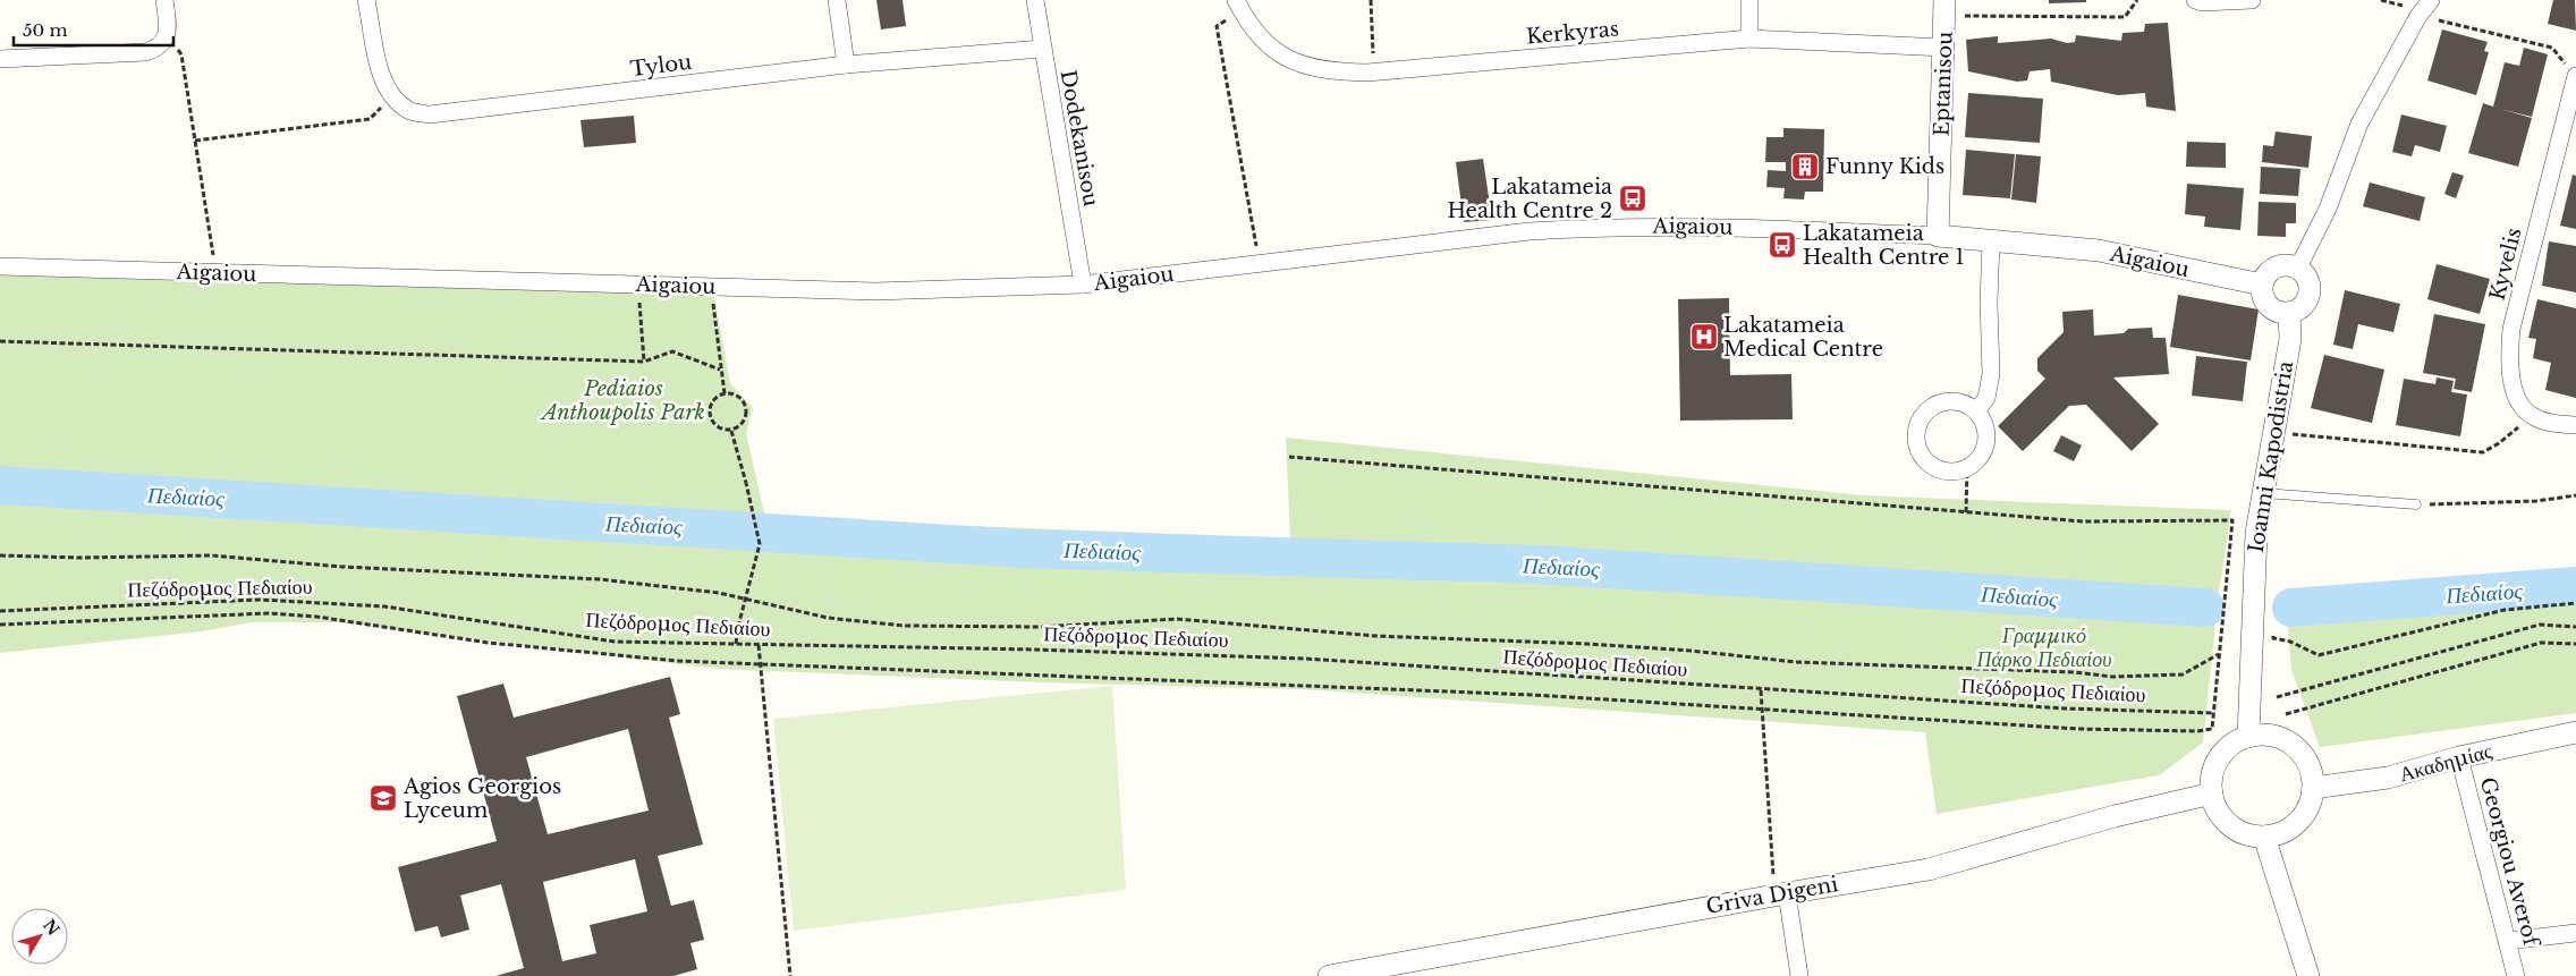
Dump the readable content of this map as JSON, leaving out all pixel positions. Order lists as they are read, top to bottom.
{
  "streets": {
    "street": [
      "Kerkyras",
      "Tylou",
      "Eptanisou",
      "Dodekanisou",
      "Aigaiou",
      "Kyvelis",
      "Ioanni Kapodistria",
      "Ακαδημίας",
      "Georgiou Averof",
      "Griva Digeni"
    ],
    "path": ["Πεζόδρομος Πεδιαίου"]
  },
  "crossings": [
    ["Kerkyras", "Eptanisou"],
    ["Tylou", "Dodekanisou"],
    ["Eptanisou", "Aigaiou"],
    ["Dodekanisou", "Aigaiou"],
    ["Aigaiou", "Ioanni Kapodistria"],
    ["Ioanni Kapodistria", "Ακαδημίας"],
    ["Ioanni Kapodistria", "Griva Digeni"],
    ["Ακαδημίας", "Georgiou Averof"],
    ["Ακαδημίας", "Griva Digeni"]
  ],
  "water": ["Πεδιαίος"],
  "parks": ["Pediaios Anthoupolis Park", "Γραμμικό Πάρκο Πεδιαίου"],
  "places": {
    "building": ["Funny Kids"],
    "bus stop": ["Lakatameia Health Centre 2", "Lakatameia Health Centre 1"],
    "hospital": ["Lakatameia Medical Centre"],
    "school or university": ["Agios Georgios Lyceum"]
  },
  "scale_bar": "50 m",
  "north": "top right"
}
